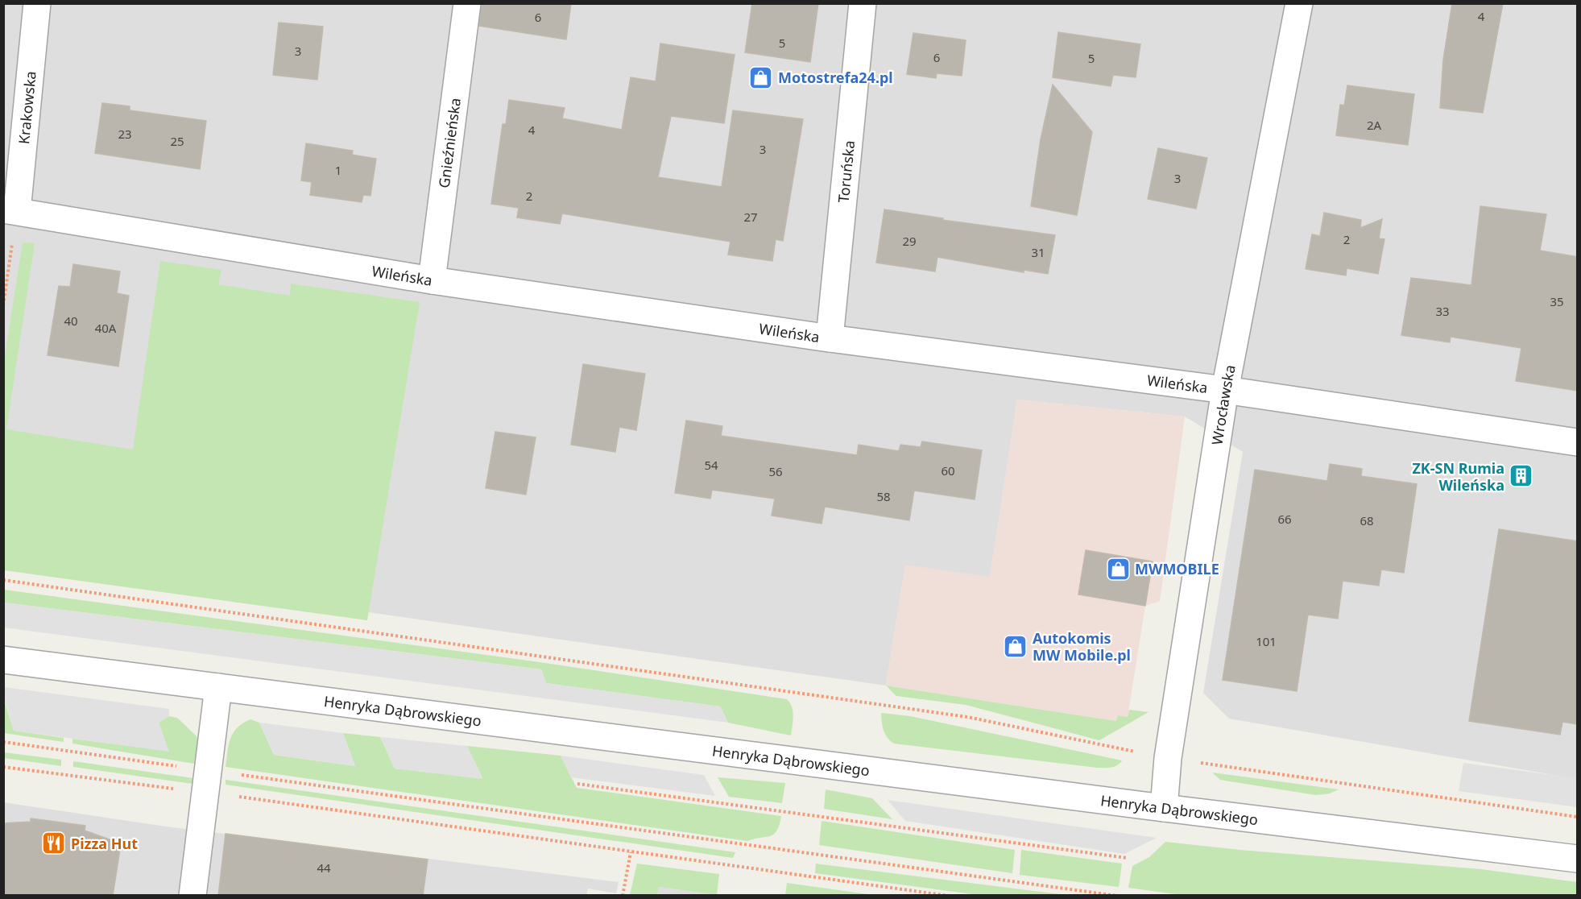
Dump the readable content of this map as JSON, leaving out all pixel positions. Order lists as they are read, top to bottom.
{
  "streets": {
    "street": [
      "Krakowska",
      "Gnieźnieńska",
      "Toruńska",
      "Wileńska",
      "Wrocławska",
      "Henryka Dąbrowskiego"
    ]
  },
  "crossings": [
    ["Krakowska", "Wileńska"],
    ["Gnieźnieńska", "Wileńska"],
    ["Toruńska", "Wileńska"],
    ["Wileńska", "Wrocławska"],
    ["Wrocławska", "Henryka Dąbrowskiego"]
  ],
  "places": {
    "shop": ["Motostrefa24.pl", "MWMOBILE", "Autokomis MW Mobile.pl"],
    "building": ["ZK-SN Rumia Wileńska"],
    "restaurant": ["Pizza Hut"]
  },
  "house_numbers": [
    "4",
    "6",
    "5",
    "3",
    "6",
    "5",
    "2A",
    "4",
    "23",
    "25",
    "3",
    "1",
    "3",
    "2",
    "27",
    "2",
    "29",
    "31",
    "35",
    "33",
    "40",
    "40A",
    "54",
    "60",
    "56",
    "58",
    "66",
    "68",
    "101",
    "44"
  ]
}
